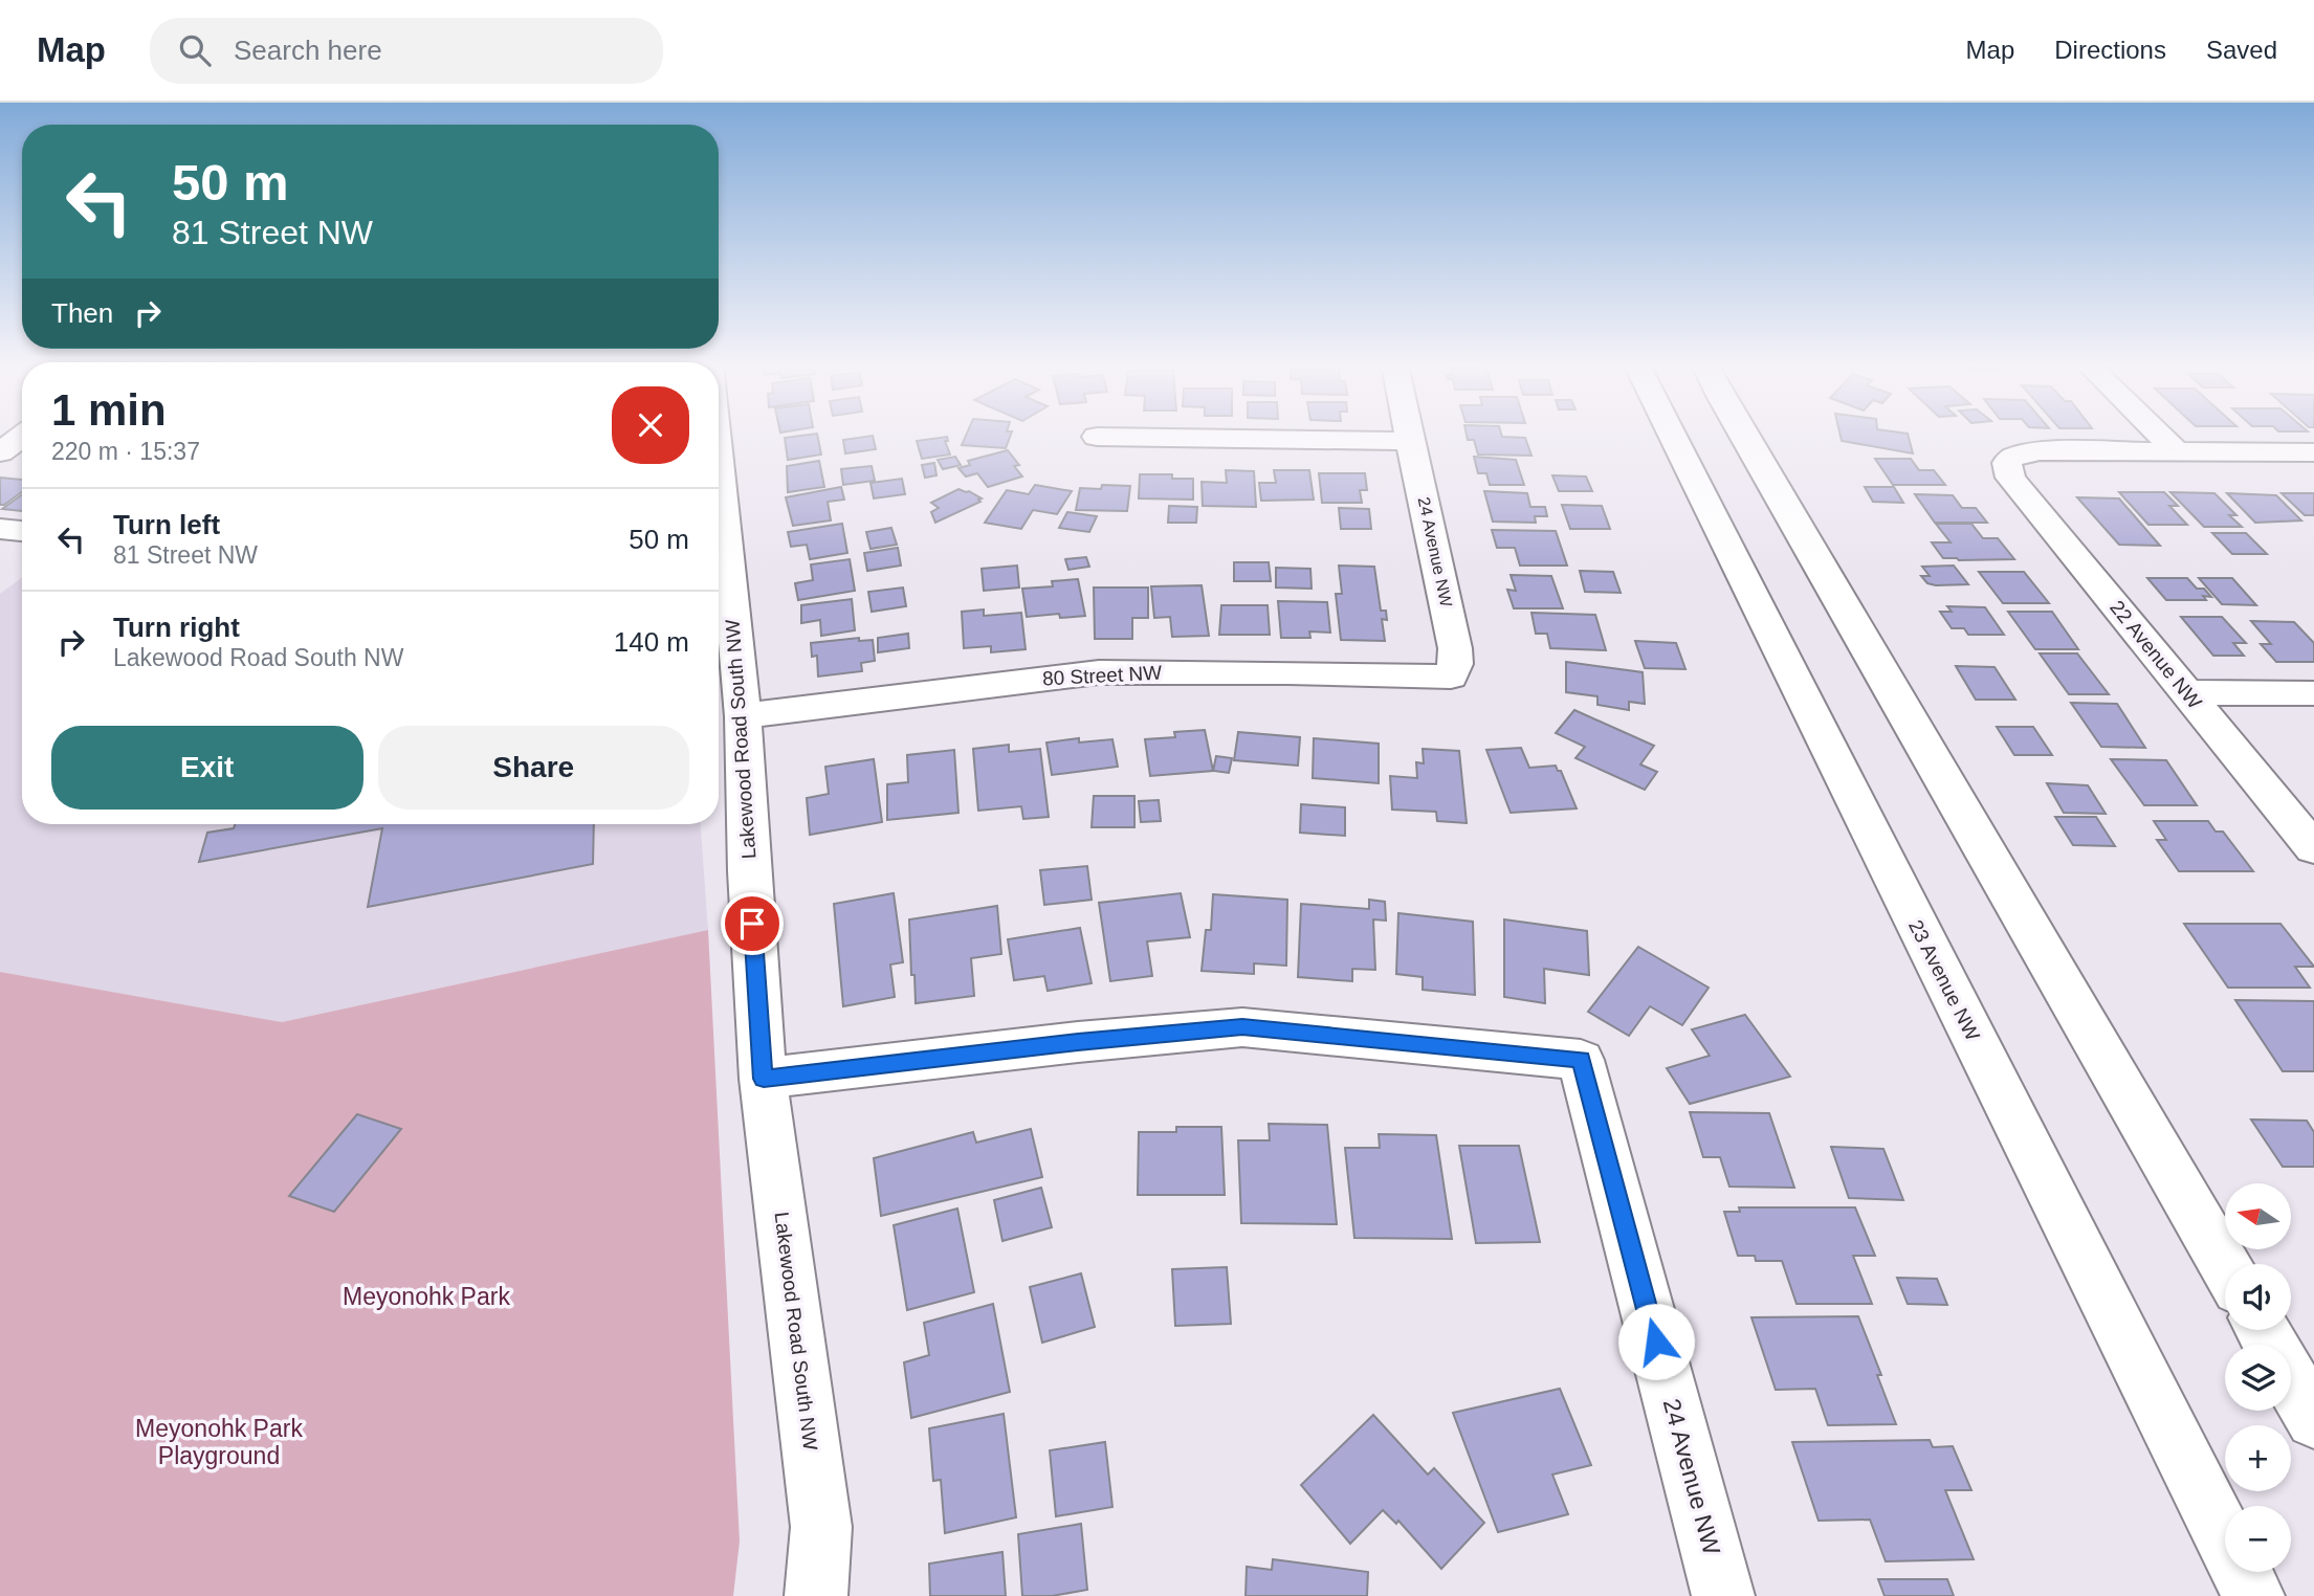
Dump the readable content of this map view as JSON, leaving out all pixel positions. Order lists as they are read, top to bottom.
{
  "streets": {
    "street": [
      "24 Avenue NW",
      "22 Avenue NW",
      "80 Street NW",
      "Lakewood Road South NW",
      "23 Avenue NW"
    ]
  },
  "crossings": [
    ["24 Avenue NW", "80 Street NW"],
    ["24 Avenue NW", "Lakewood Road South NW"],
    ["80 Street NW", "Lakewood Road South NW"]
  ],
  "parks": ["Meyonohk Park", "Meyonohk Park Playground"],
  "north": "left",
  "page": {
    "header": "Map",
    "search": "Search here",
    "nav": ["Map", "Directions", "Saved"],
    "turn": ["50 m", "81 Street NW"],
    "then": "Then",
    "heading": ["1 min", "220 m · 15:37"],
    "list": [
      {
        "name": "Turn left",
        "note": "81 Street NW",
        "value": "50 m"
      },
      {
        "name": "Turn right",
        "note": "Lakewood Road South NW",
        "value": "140 m"
      }
    ],
    "buttons": ["Exit", "Share"],
    "map_buttons": ["+", "−"]
  }
}
